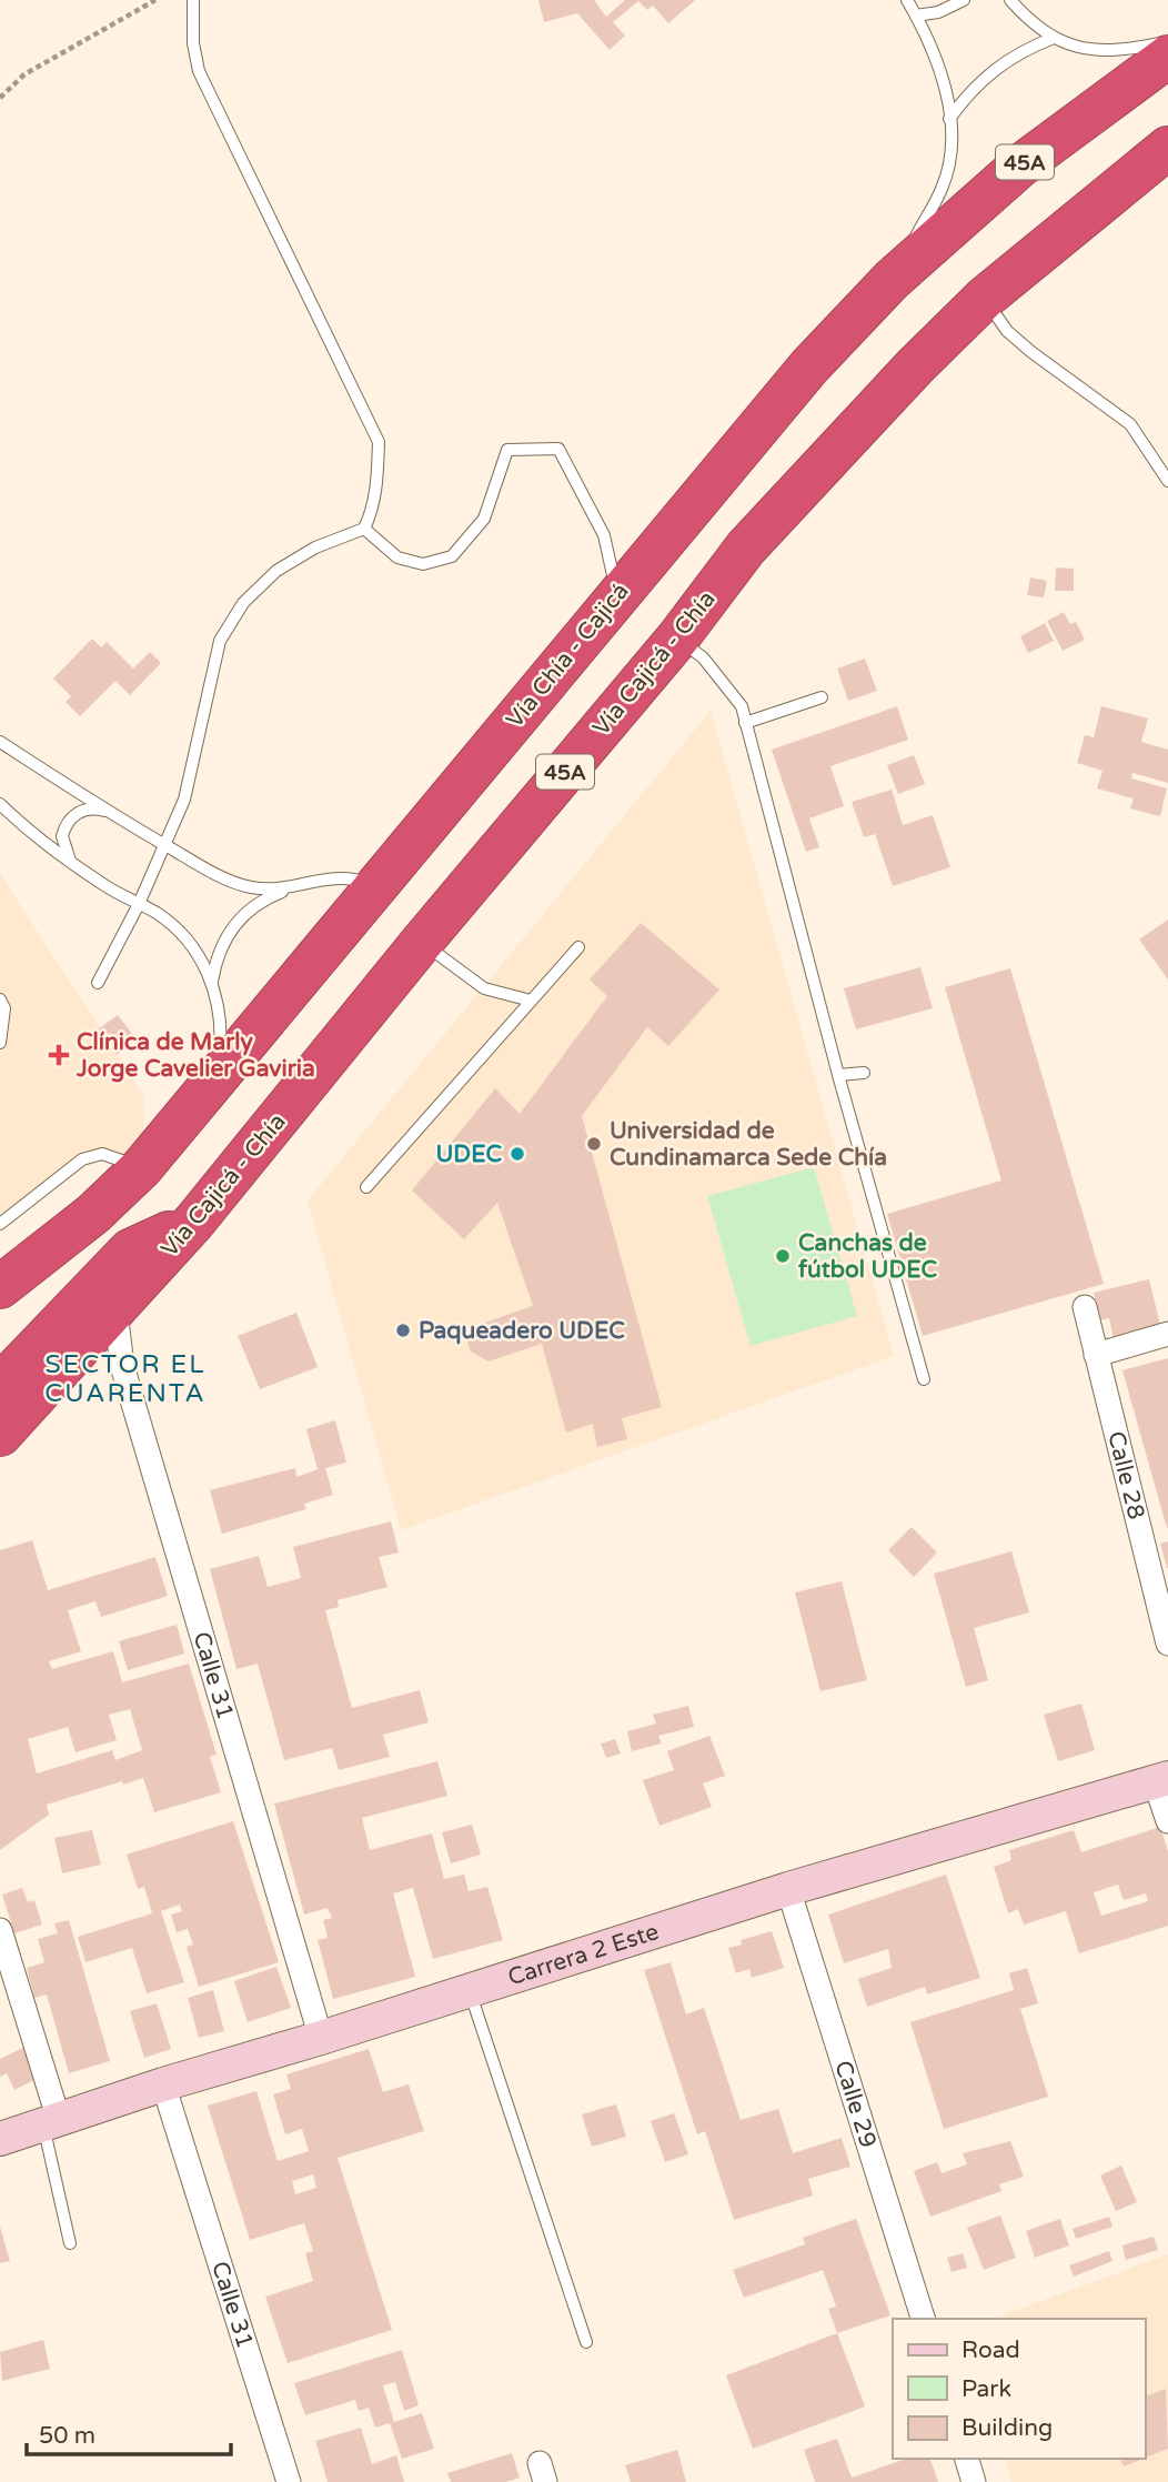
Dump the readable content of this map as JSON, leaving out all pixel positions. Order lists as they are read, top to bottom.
{
  "streets": {
    "highway": ["45A", "Vía Chía - Cajicá", "Vía Cajicá - Chía"],
    "street": [
      "Calle 28",
      "Calle 31",
      "Carrera 2 Este",
      "Calle 29"
    ]
  },
  "crossings": [
    ["Vía Cajicá - Chía", "Calle 31"],
    ["Calle 31", "Carrera 2 Este"],
    ["Carrera 2 Este", "Calle 29"]
  ],
  "districts": ["SECTOR EL CUARENTA"],
  "places": {
    "health": ["Clínica de Marly Jorge Cavelier Gaviria"],
    "other": [
      "Universidad de Cundinamarca Sede Chía",
      "UDEC",
      "Canchas de fútbol UDEC",
      "Paqueadero UDEC"
    ]
  },
  "legend": ["Road", "Park", "Building"],
  "scale_bar": "50 m"
}
